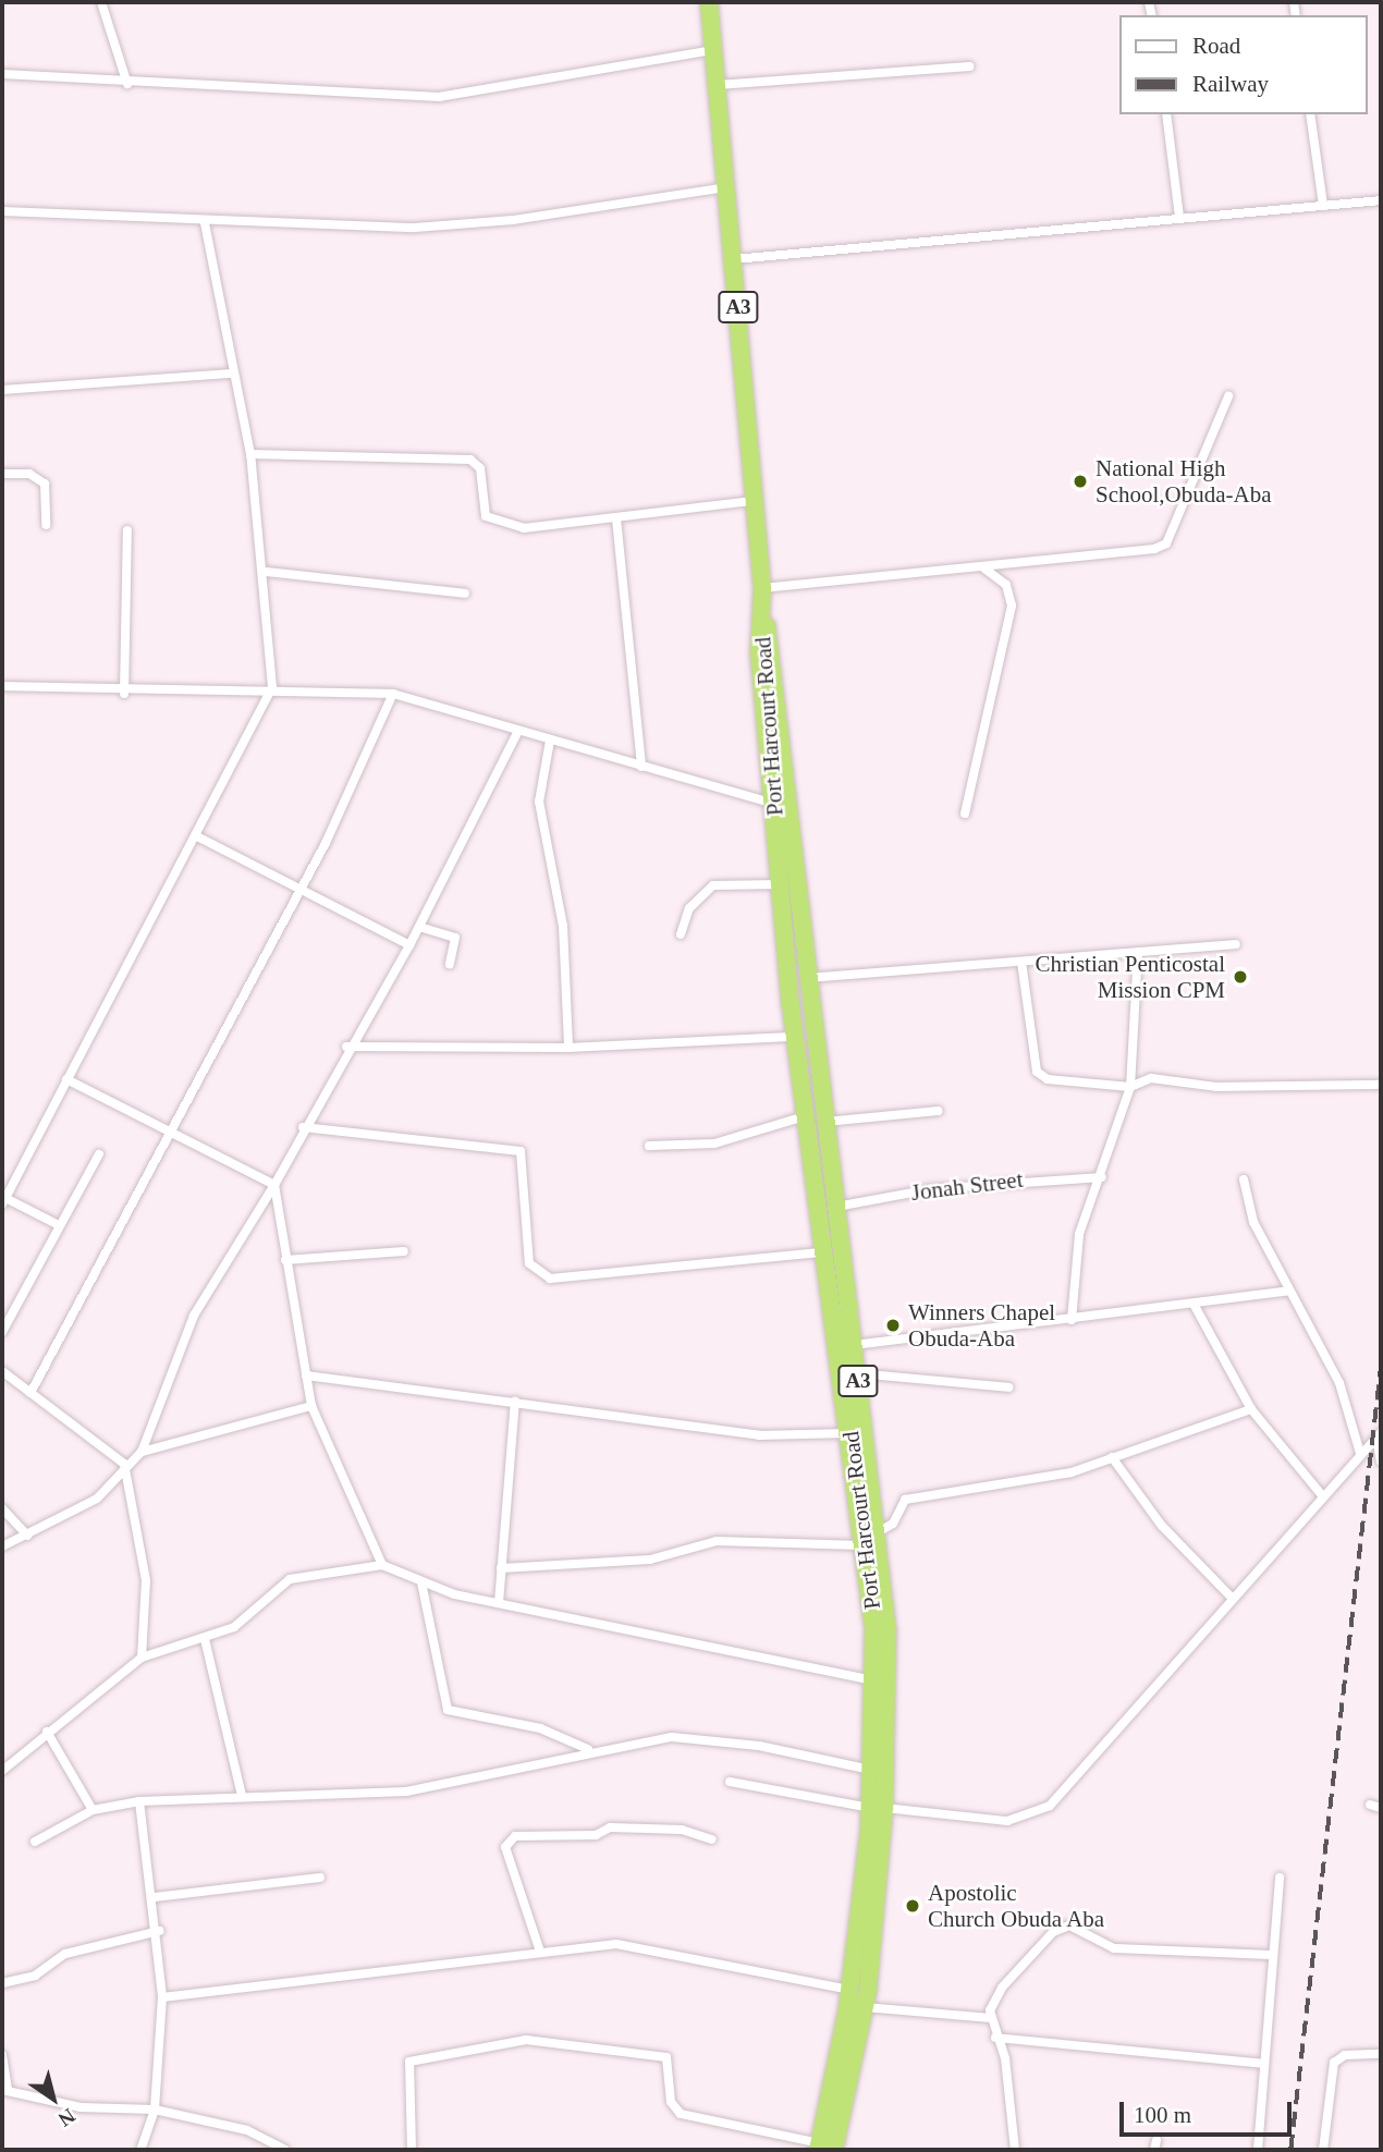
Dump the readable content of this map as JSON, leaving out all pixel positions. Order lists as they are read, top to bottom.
{
  "streets": {
    "highway": ["A3", "Port Harcourt Road"],
    "street": ["Jonah Street"]
  },
  "crossings": [
    ["A3", "Port Harcourt Road"],
    ["Port Harcourt Road", "Jonah Street"]
  ],
  "places": [
    "National High School,Obuda-Aba",
    "Christian Penticostal Mission CPM",
    "Winners Chapel Obuda-Aba",
    "Apostolic Church Obuda Aba"
  ],
  "legend": ["Road", "Railway"],
  "scale_bar": "100 m",
  "north": "bottom right"
}
